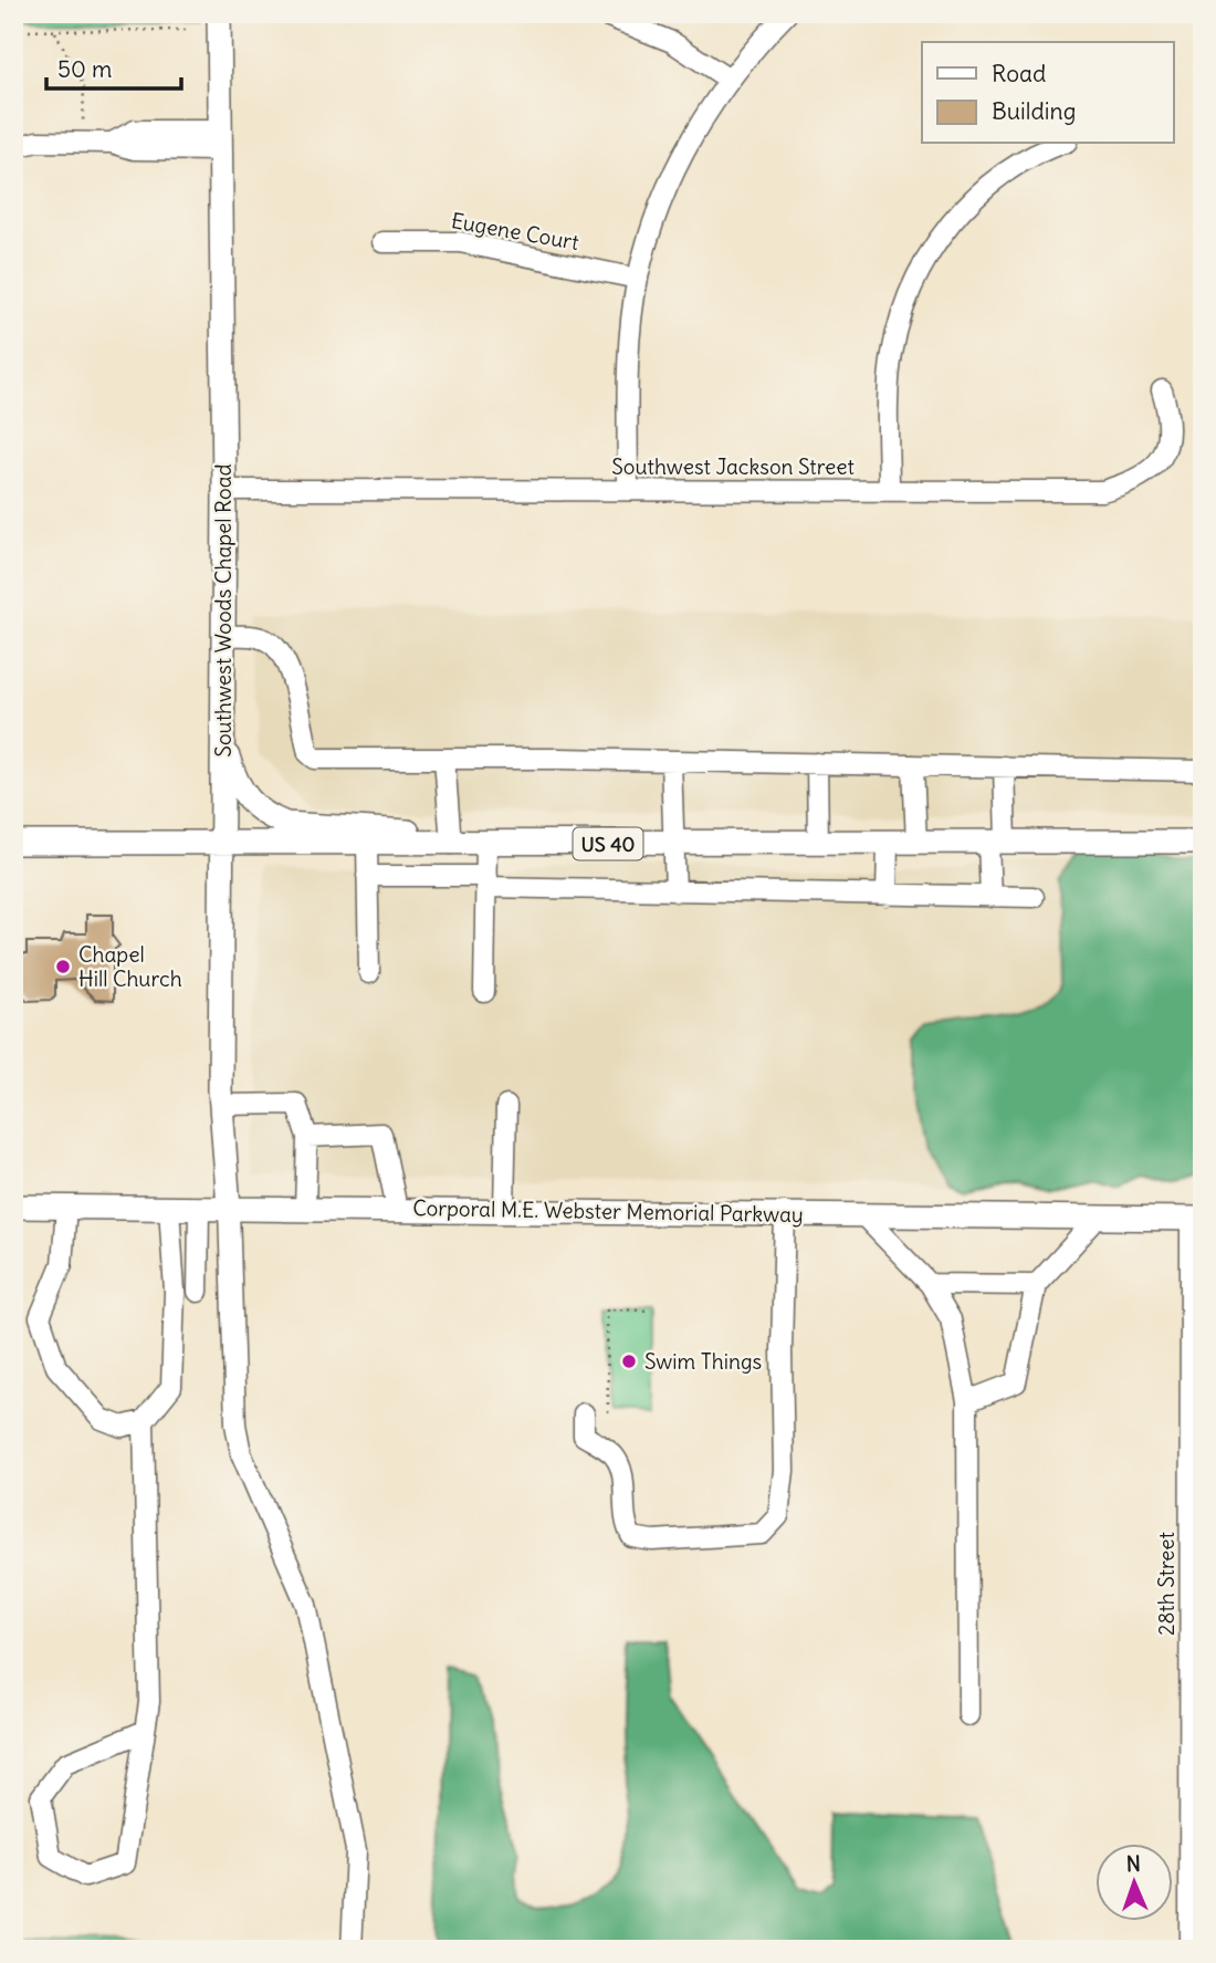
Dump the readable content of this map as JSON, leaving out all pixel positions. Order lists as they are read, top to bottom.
{
  "streets": {
    "main road": ["Southwest Woods Chapel Road", "US 40", "Corporal M.E. Webster Memorial Parkway"],
    "street": ["Eugene Court", "Southwest Jackson Street", "28th Street"]
  },
  "crossings": [
    ["Southwest Jackson Street", "Southwest Woods Chapel Road"],
    ["Southwest Woods Chapel Road", "US 40"],
    ["Southwest Woods Chapel Road", "Corporal M.E. Webster Memorial Parkway"],
    ["Corporal M.E. Webster Memorial Parkway", "28th Street"]
  ],
  "places": ["Chapel Hill Church", "Swim Things"],
  "legend": ["Road", "Building"],
  "scale_bar": "50 m",
  "north": "top"
}
